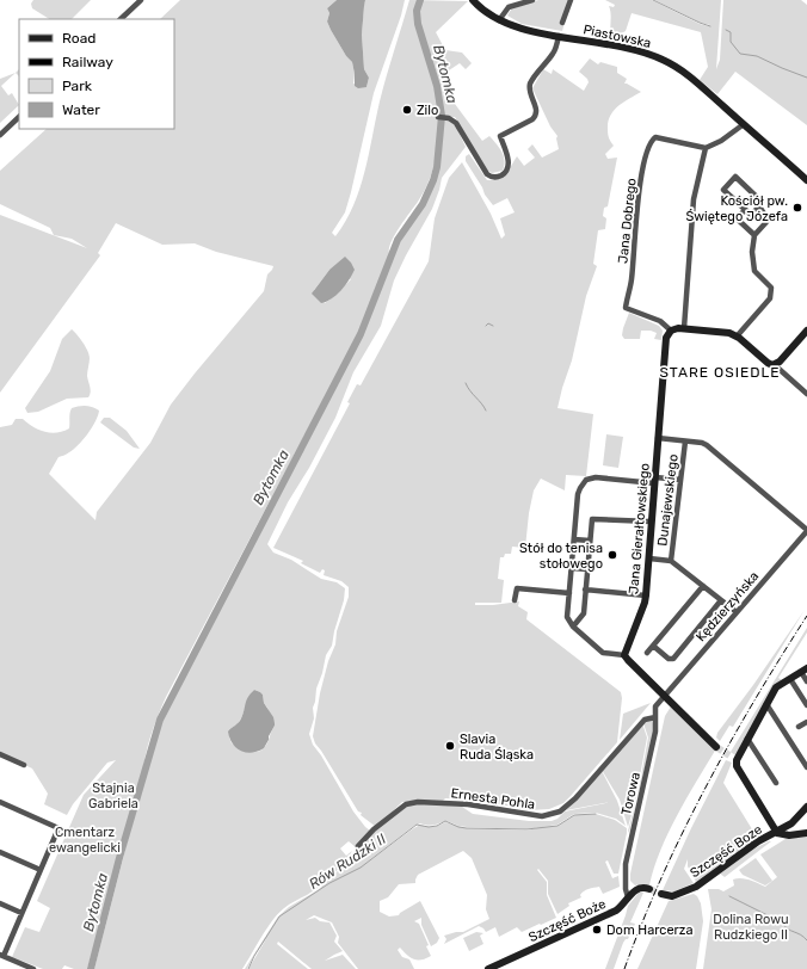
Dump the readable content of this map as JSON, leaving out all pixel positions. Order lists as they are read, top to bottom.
{
  "streets": {
    "street": [
      "Piastowska",
      "Jana Dobrego",
      "Dunajewskiego",
      "Jana Gierałtowskiego",
      "Kędzierzyńska",
      "Torowa",
      "Ernesta Pohla",
      "Szczęść Boze",
      "Szczęść Boże"
    ]
  },
  "crossings": [
    ["Jana Dobrego", "Jana Gierałtowskiego"],
    ["Dunajewskiego", "Jana Gierałtowskiego"],
    ["Dunajewskiego", "Kędzierzyńska"],
    ["Kędzierzyńska", "Torowa"],
    ["Torowa", "Ernesta Pohla"],
    ["Torowa", "Szczęść Boże"]
  ],
  "districts": ["STARE OSIEDLE"],
  "water": ["Bytomka", "Rów Rudzki II"],
  "parks": ["Stajnia Gabriela", "Cmentarz ewangelicki", "Dolina Rowu Rudzkiego II"],
  "places": [
    "Zilo",
    "Kościół pw. Świętego Józefa",
    "Stół do tenisa stołowego",
    "Slavia Ruda Śląska",
    "Dom Harcerza"
  ],
  "legend": [
    "Road",
    "Railway",
    "Park",
    "Water"
  ]
}
